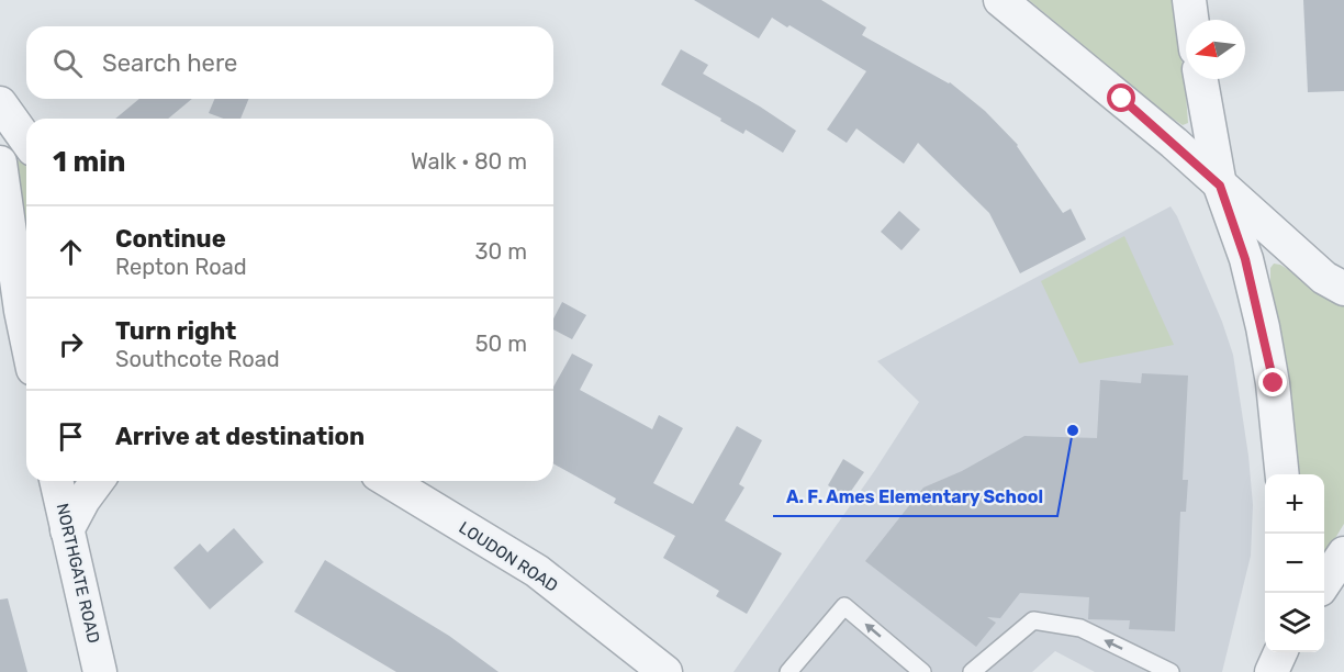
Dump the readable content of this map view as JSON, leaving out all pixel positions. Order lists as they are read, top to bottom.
{
  "streets": {
    "street": ["LOUDON ROAD", "NORTHGATE ROAD"]
  },
  "places": ["A. F. Ames Elementary School"],
  "north": "left",
  "page": {
    "search": "Search here",
    "heading": ["1 min", "Walk · 80 m"],
    "list": [
      ["Continue", "Repton Road", "30 m"],
      ["Turn right", "Southcote Road", "50 m"],
      "Arrive at destination"
    ],
    "map_buttons": ["+", "−"]
  }
}
